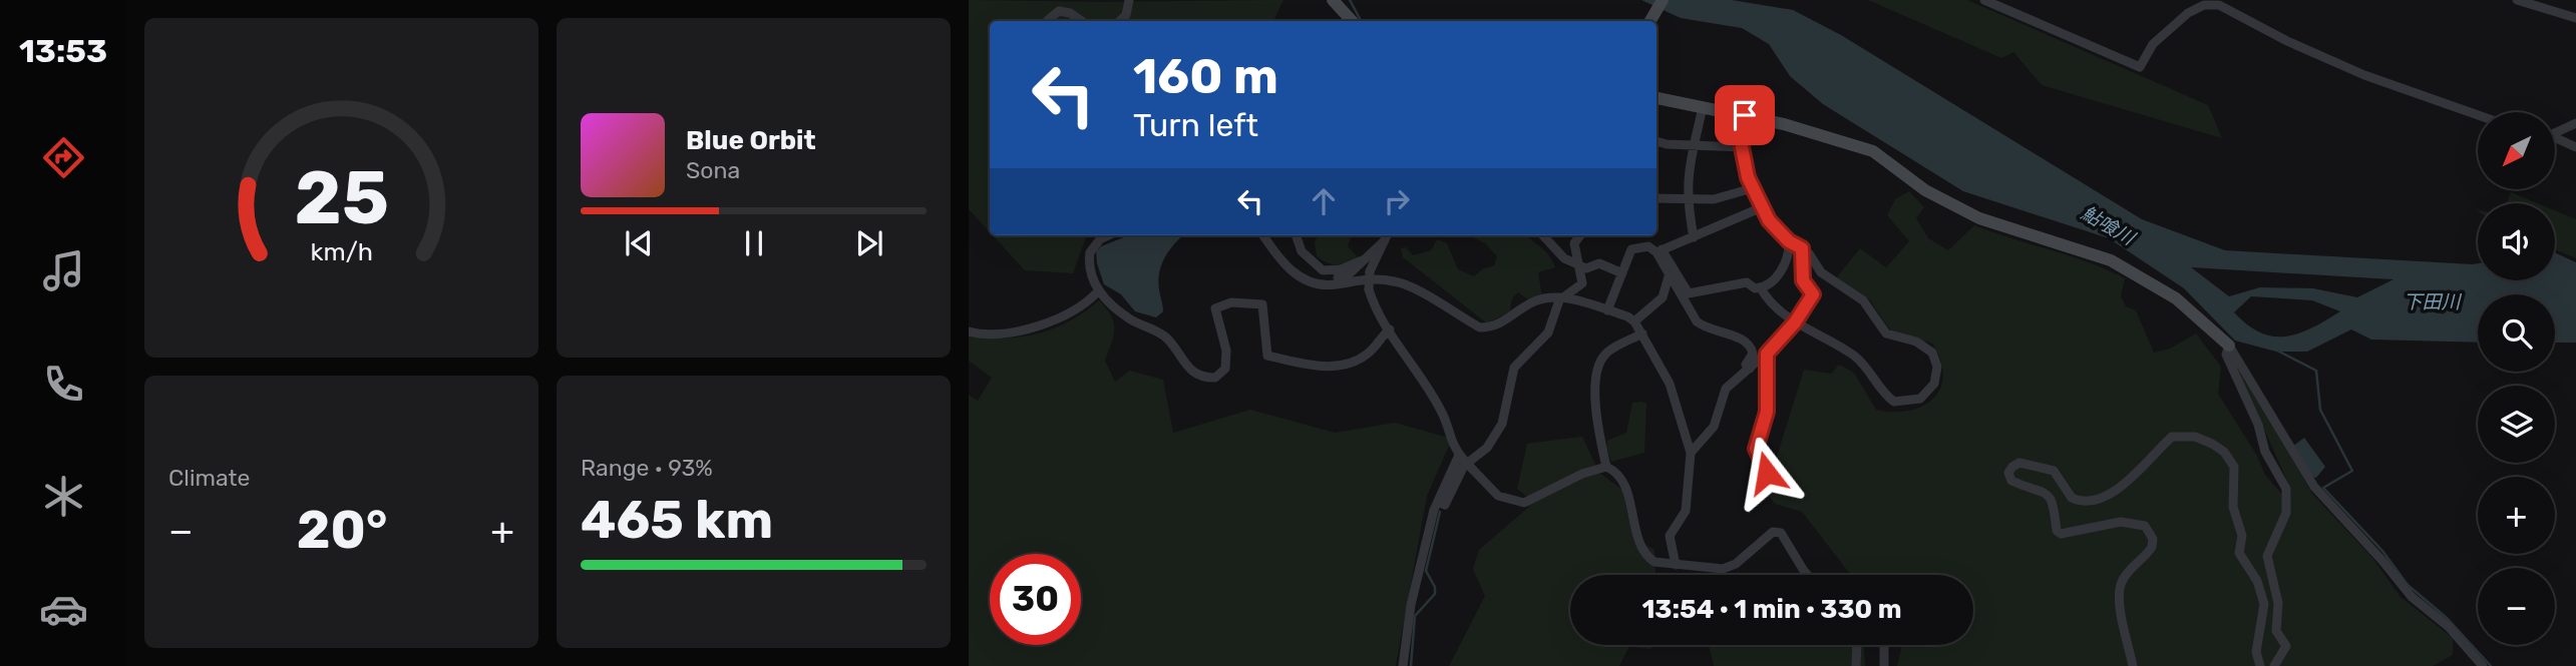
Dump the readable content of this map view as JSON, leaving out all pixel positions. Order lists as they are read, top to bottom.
{
  "water": ["鮎喰川", "下田川"],
  "north": "bottom left",
  "page": {
    "tabs": "13:53",
    "turn": ["160 m", "Turn left"],
    "map_buttons": ["+", "−"],
    "song": ["Blue Orbit", "Sona"],
    "tile": [
      "Climate",
      ["Range · 93%", "465 km"]
    ],
    "heat": ["−", "20°", "+"],
    "limit": "30",
    "trip": "13:54 · 1 min · 330 m",
    "gauge": ["25", "km/h"]
  }
}
